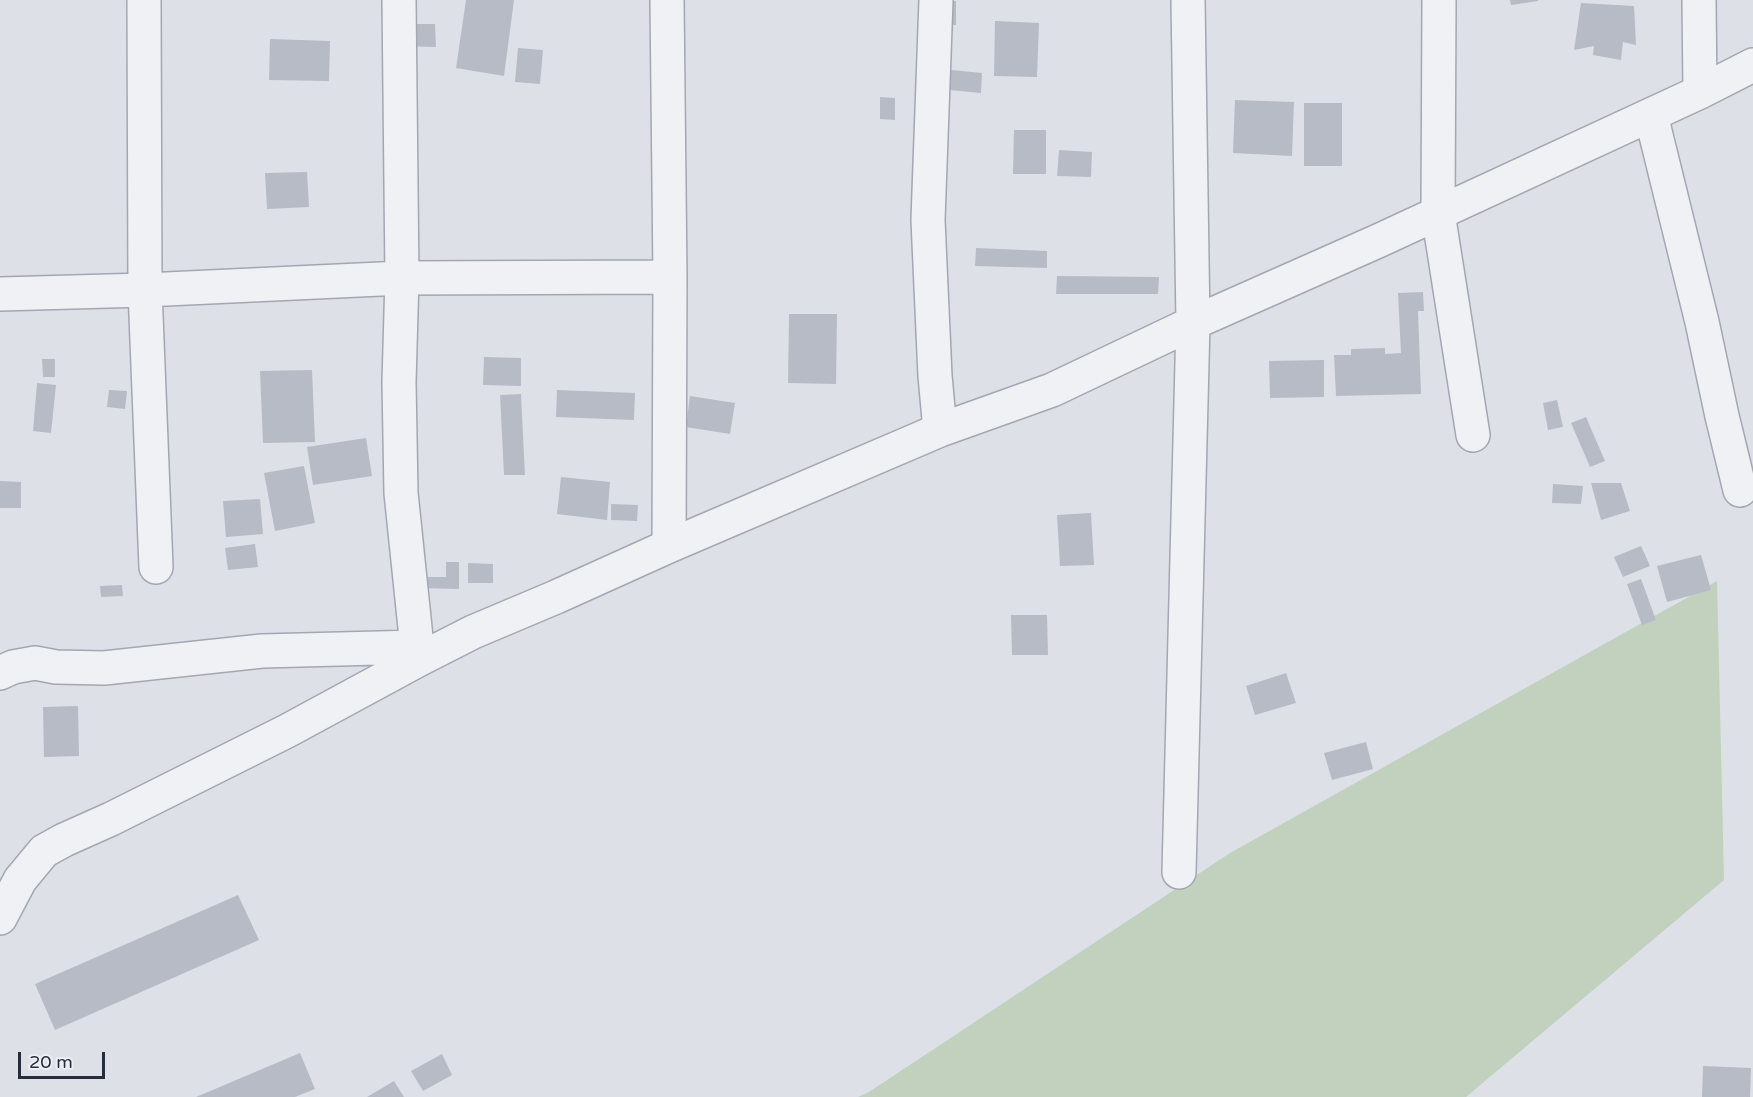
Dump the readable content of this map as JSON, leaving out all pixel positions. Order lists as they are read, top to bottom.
{
  "scale_bar": "20 m"
}
